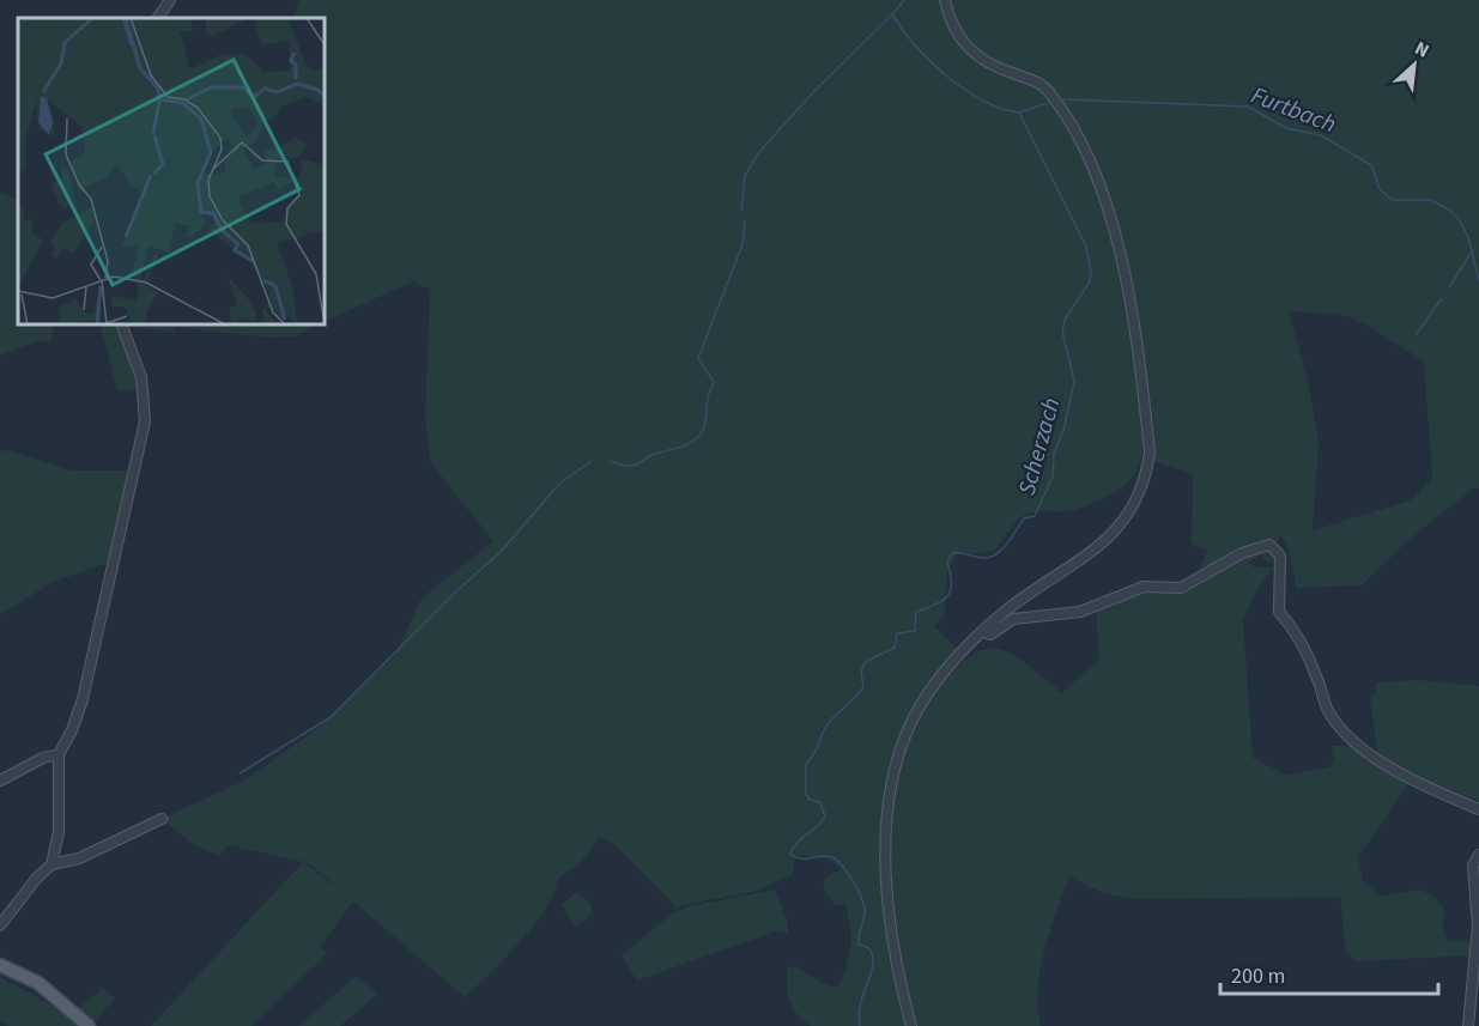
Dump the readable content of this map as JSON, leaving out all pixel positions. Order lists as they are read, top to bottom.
{
  "water": ["Furtbach", "Scherzach"],
  "scale_bar": "200 m",
  "north": "top right"
}
